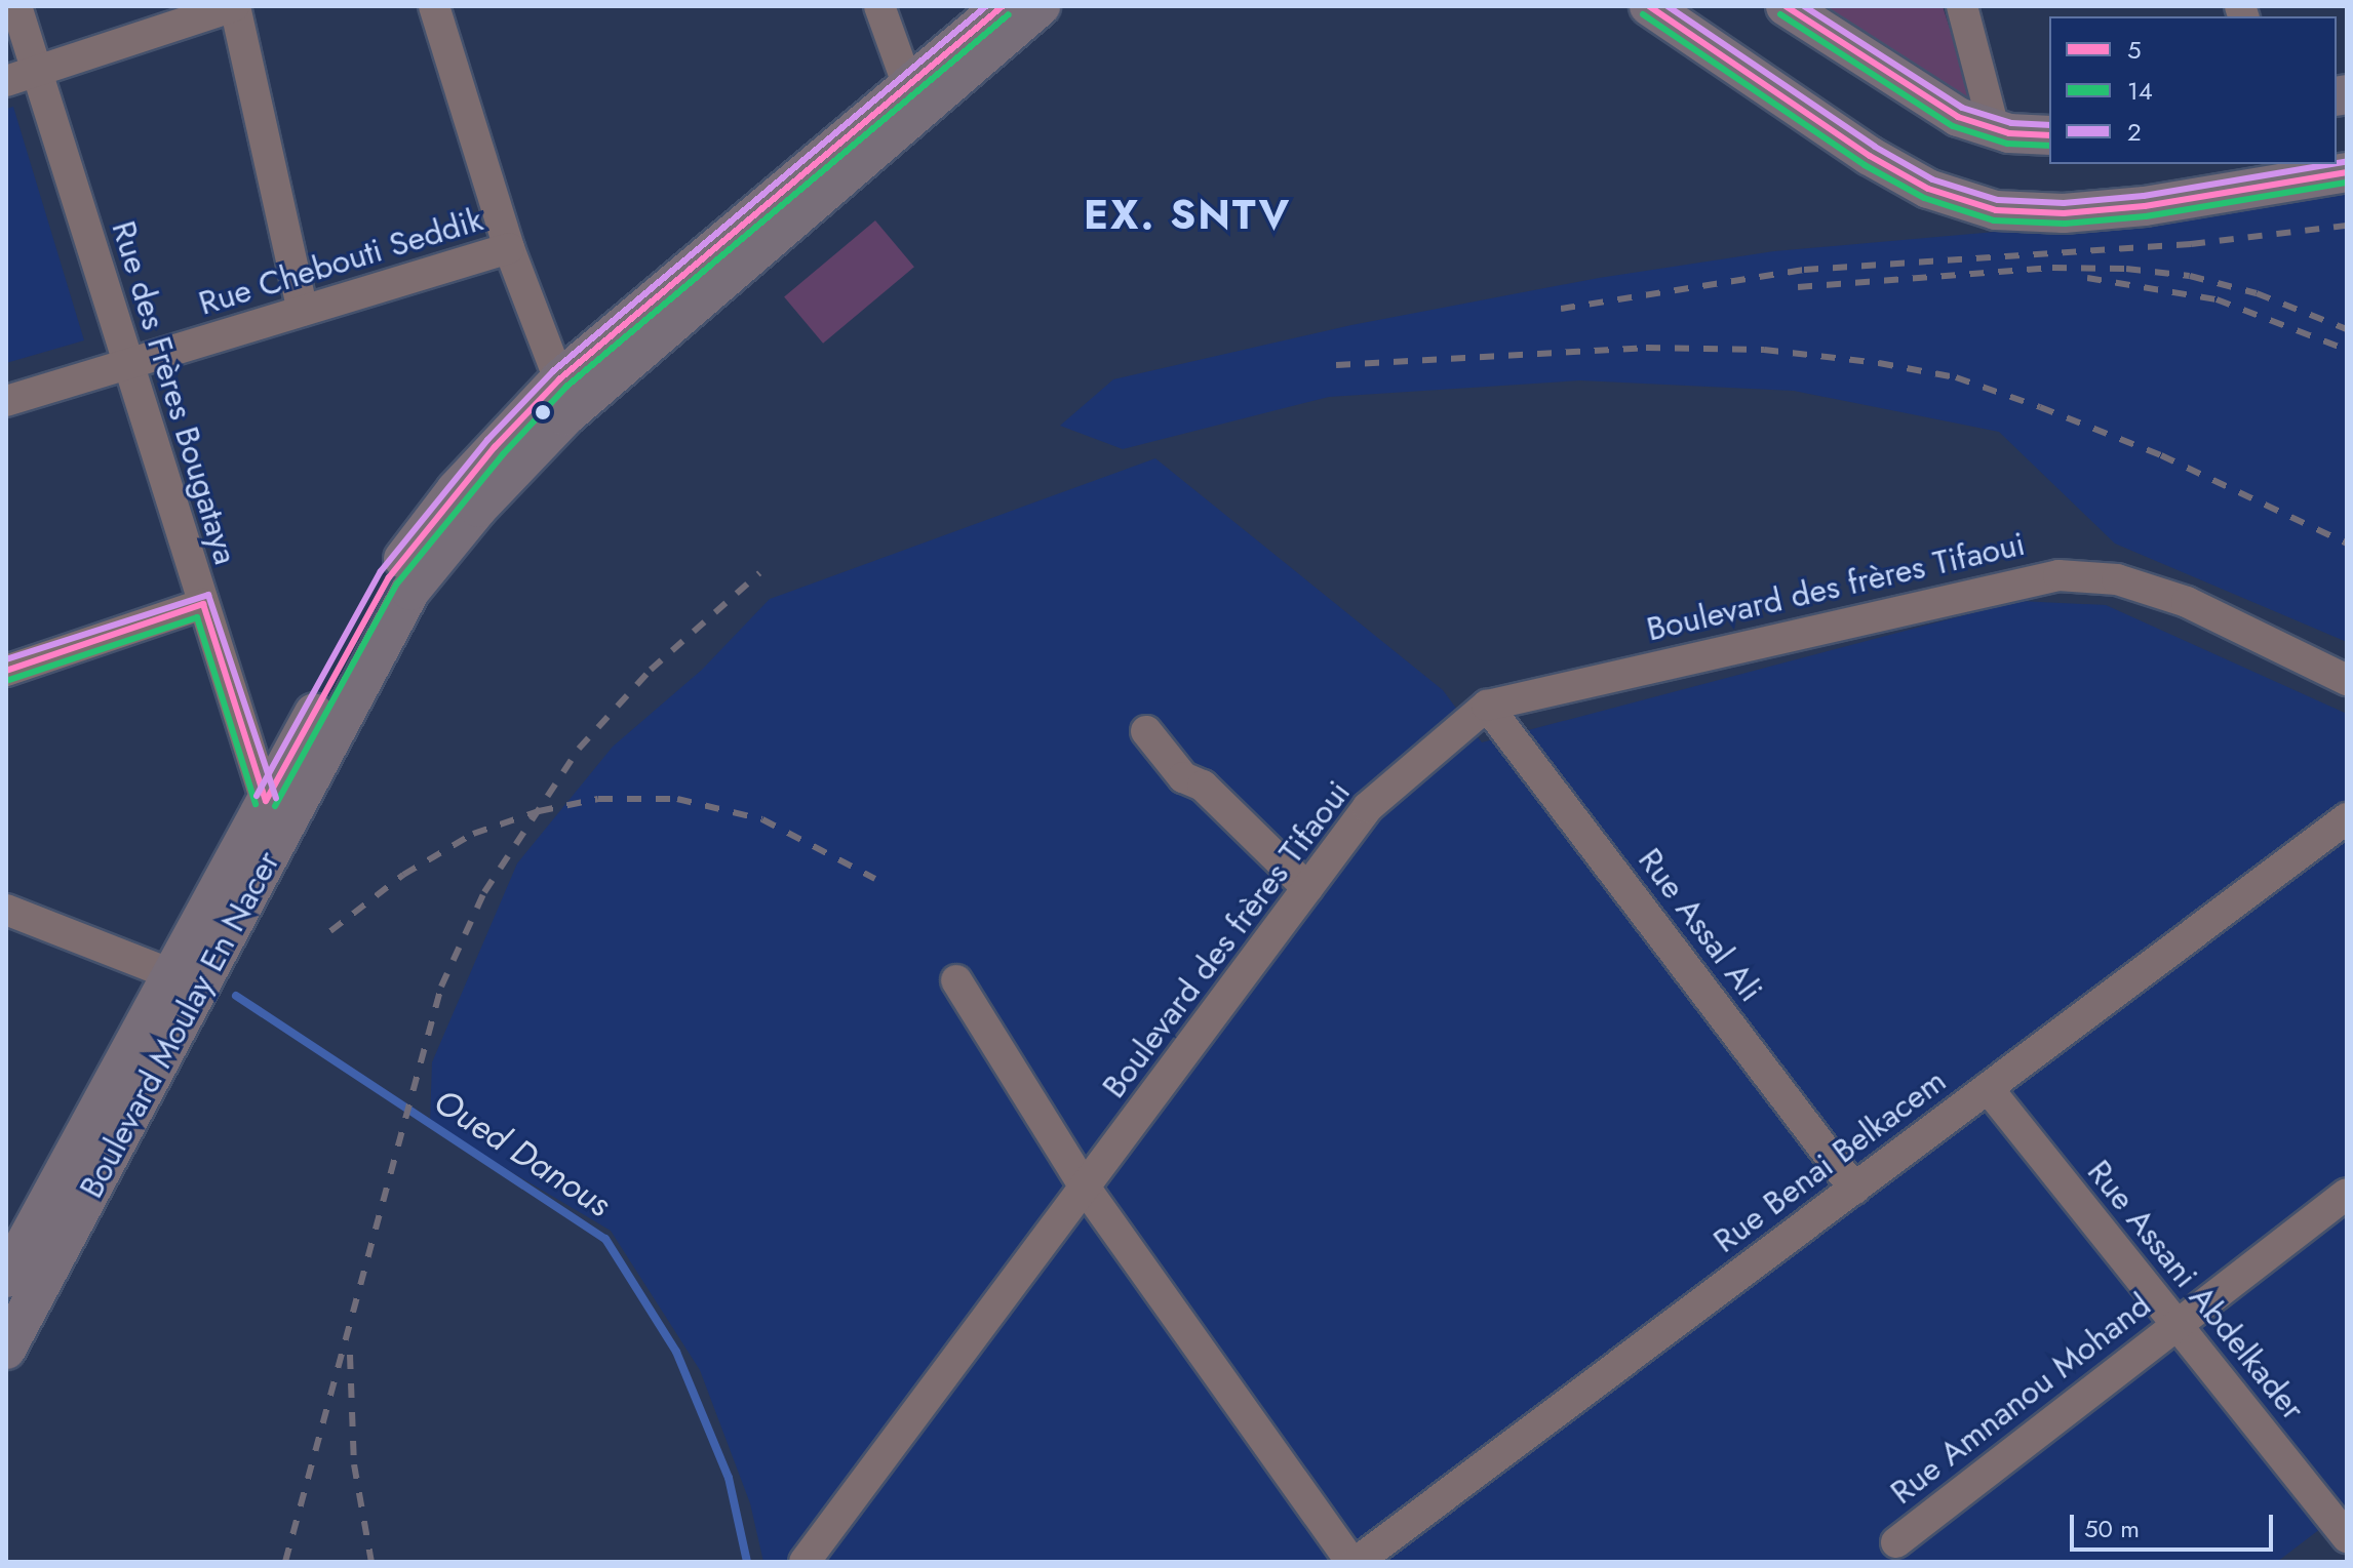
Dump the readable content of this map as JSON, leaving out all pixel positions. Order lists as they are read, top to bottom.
{
  "streets": {
    "main road": ["Boulevard Moulay En Nacer"],
    "street": [
      "Rue Chebouti Seddik",
      "Rue des Frères Bougataya",
      "Boulevard des frères Tifaoui",
      "Rue Assal Ali",
      "Rue Benai Belkacem",
      "Rue Assani Abdelkader",
      "Rue Amnanou Mohand"
    ]
  },
  "crossings": [
    ["Rue Chebouti Seddik", "Rue des Frères Bougataya"],
    ["Rue des Frères Bougataya", "Boulevard Moulay En Nacer"],
    ["Boulevard des frères Tifaoui", "Rue Assal Ali"],
    ["Rue Assal Ali", "Rue Benai Belkacem"],
    ["Rue Benai Belkacem", "Rue Assani Abdelkader"],
    ["Rue Assani Abdelkader", "Rue Amnanou Mohand"]
  ],
  "districts": ["EX. SNTV"],
  "water": ["Oued Danous"],
  "lines": ["transit line 5", "transit line 2", "transit line 14"],
  "legend": ["5", "14", "2"],
  "scale_bar": "50 m"
}
